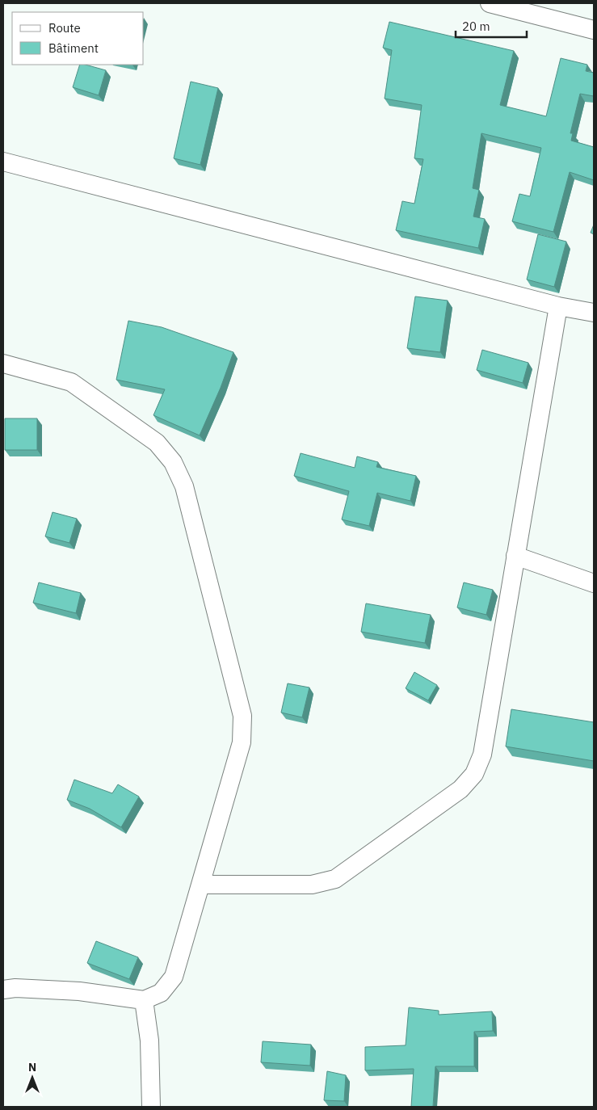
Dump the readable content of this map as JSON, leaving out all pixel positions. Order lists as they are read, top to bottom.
{
  "legend": ["Route", "Bâtiment"],
  "scale_bar": "20 m",
  "north": "top"
}
